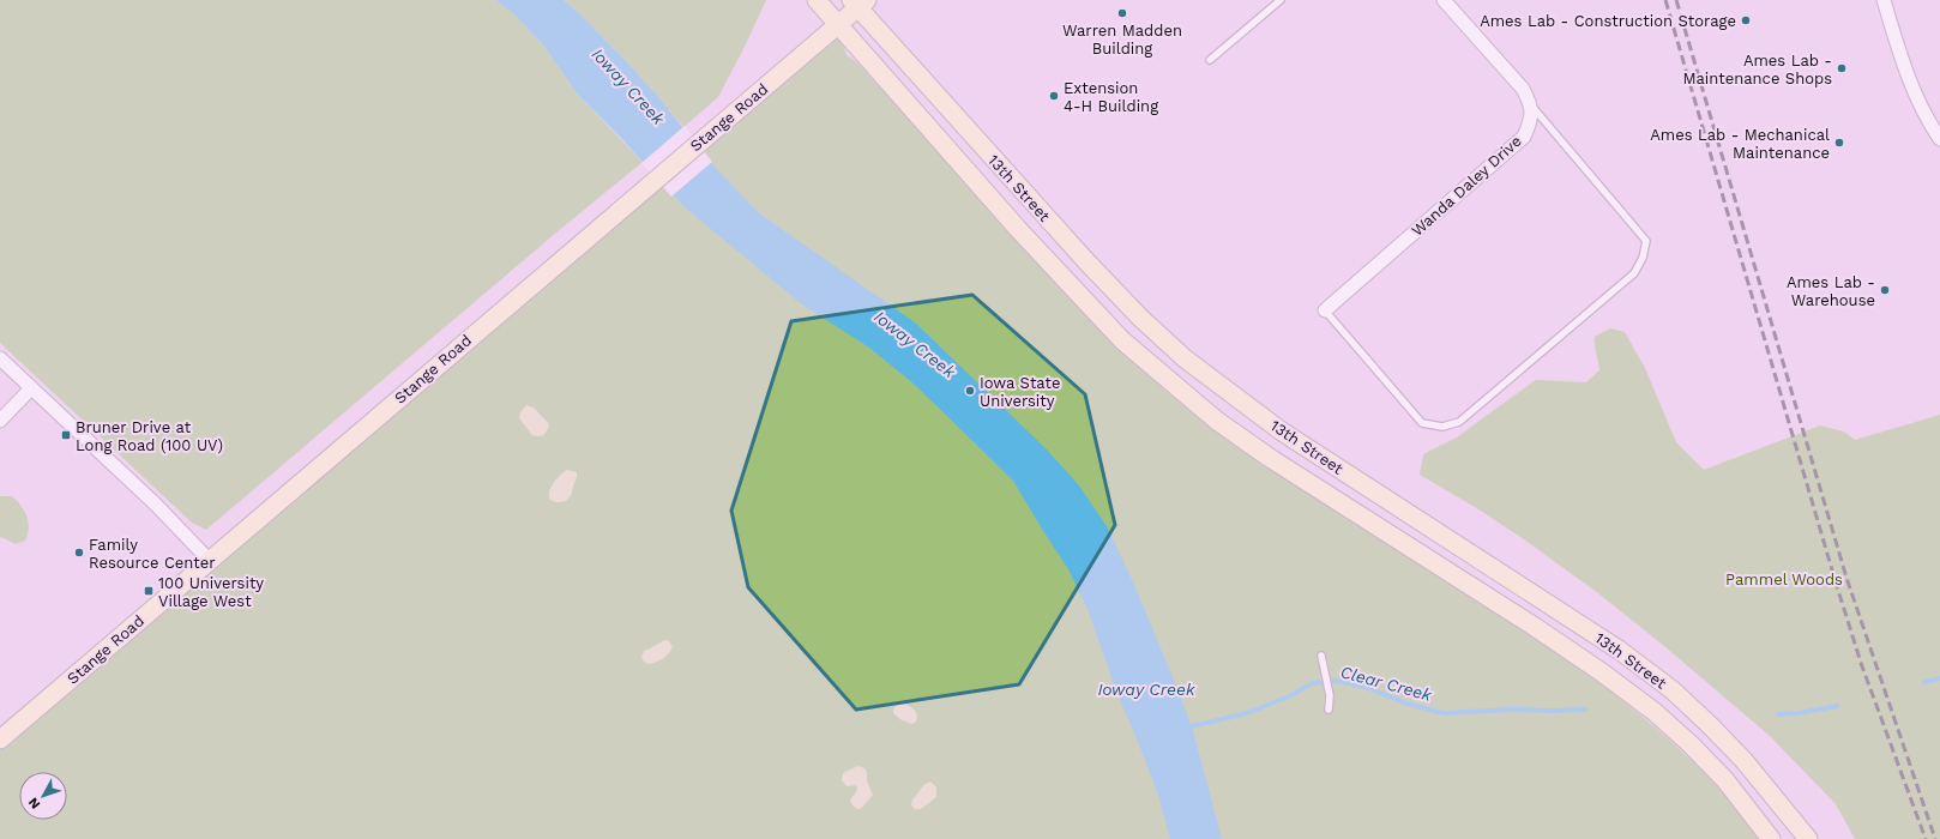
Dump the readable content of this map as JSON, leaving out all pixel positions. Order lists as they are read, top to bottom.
{
  "streets": {
    "main road": ["Stange Road", "13th Street"],
    "street": ["Wanda Daley Drive"]
  },
  "crossings": [
    ["Stange Road", "13th Street"]
  ],
  "water": ["Ioway Creek", "Clear Creek"],
  "parks": ["Pammel Woods"],
  "places": {
    "other": [
      "Warren Madden Building",
      "Ames Lab - Construction Storage",
      "Ames Lab - Maintenance Shops",
      "Extension 4-H Building",
      "Ames Lab - Mechanical Maintenance",
      "Ames Lab - Warehouse",
      "Iowa State University",
      "Family Resource Center"
    ],
    "transit": ["Bruner Drive at Long Road (100 UV)", "100 University Village West"]
  },
  "north": "bottom left"
}
